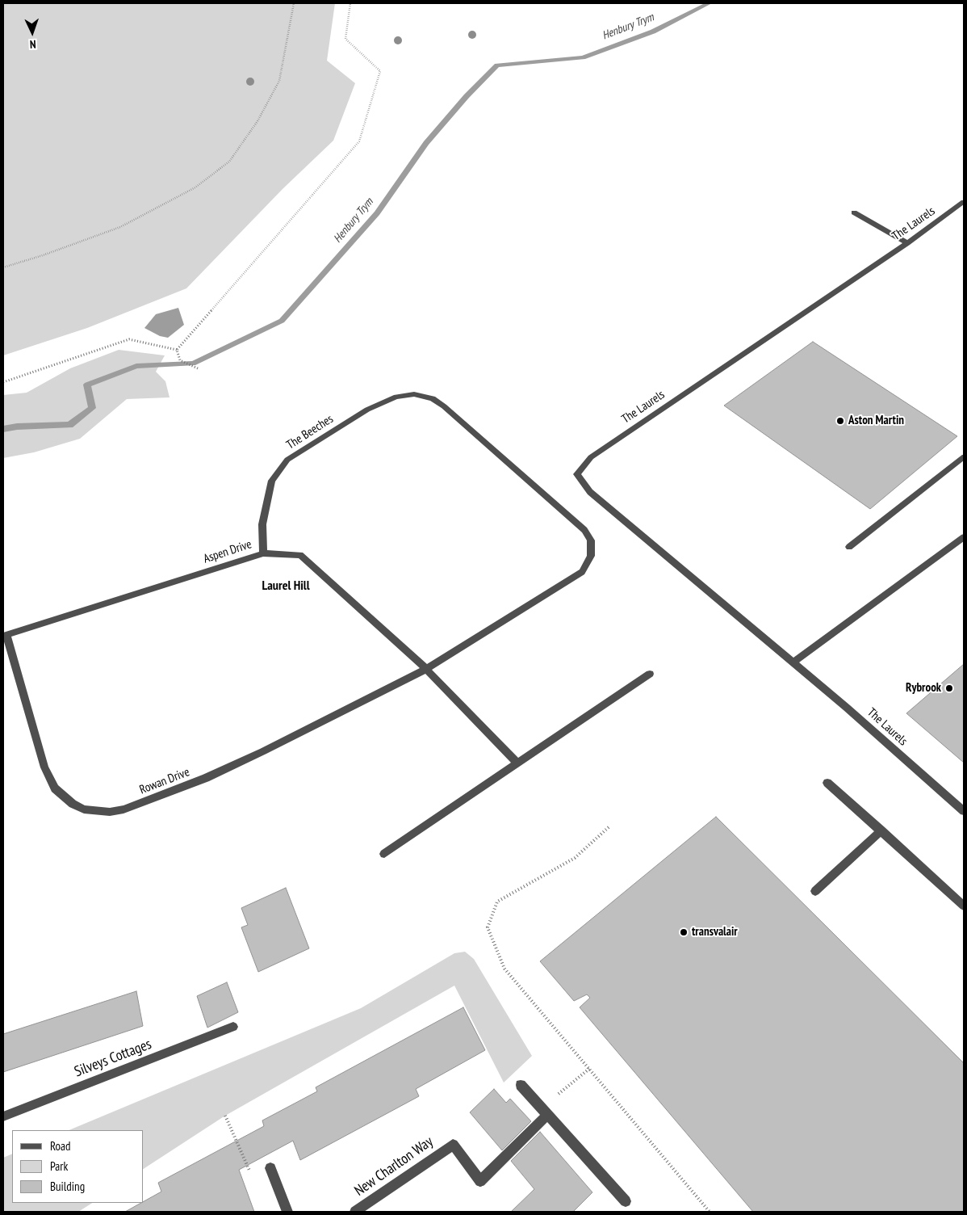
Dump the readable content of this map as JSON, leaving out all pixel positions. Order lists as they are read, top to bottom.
{
  "streets": {
    "street": [
      "The Laurels",
      "The Beeches",
      "Aspen Drive",
      "Rowan Drive",
      "Silveys Cottages",
      "New Charlton Way"
    ]
  },
  "crossings": [
    ["The Beeches", "Aspen Drive"],
    ["The Beeches", "Rowan Drive"],
    ["Aspen Drive", "Rowan Drive"]
  ],
  "districts": ["Laurel Hill"],
  "water": ["Henbury Trym"],
  "places": ["Aston Martin", "Rybrook", "transvalair"],
  "legend": ["Road", "Park", "Building"],
  "north": "bottom"
}
